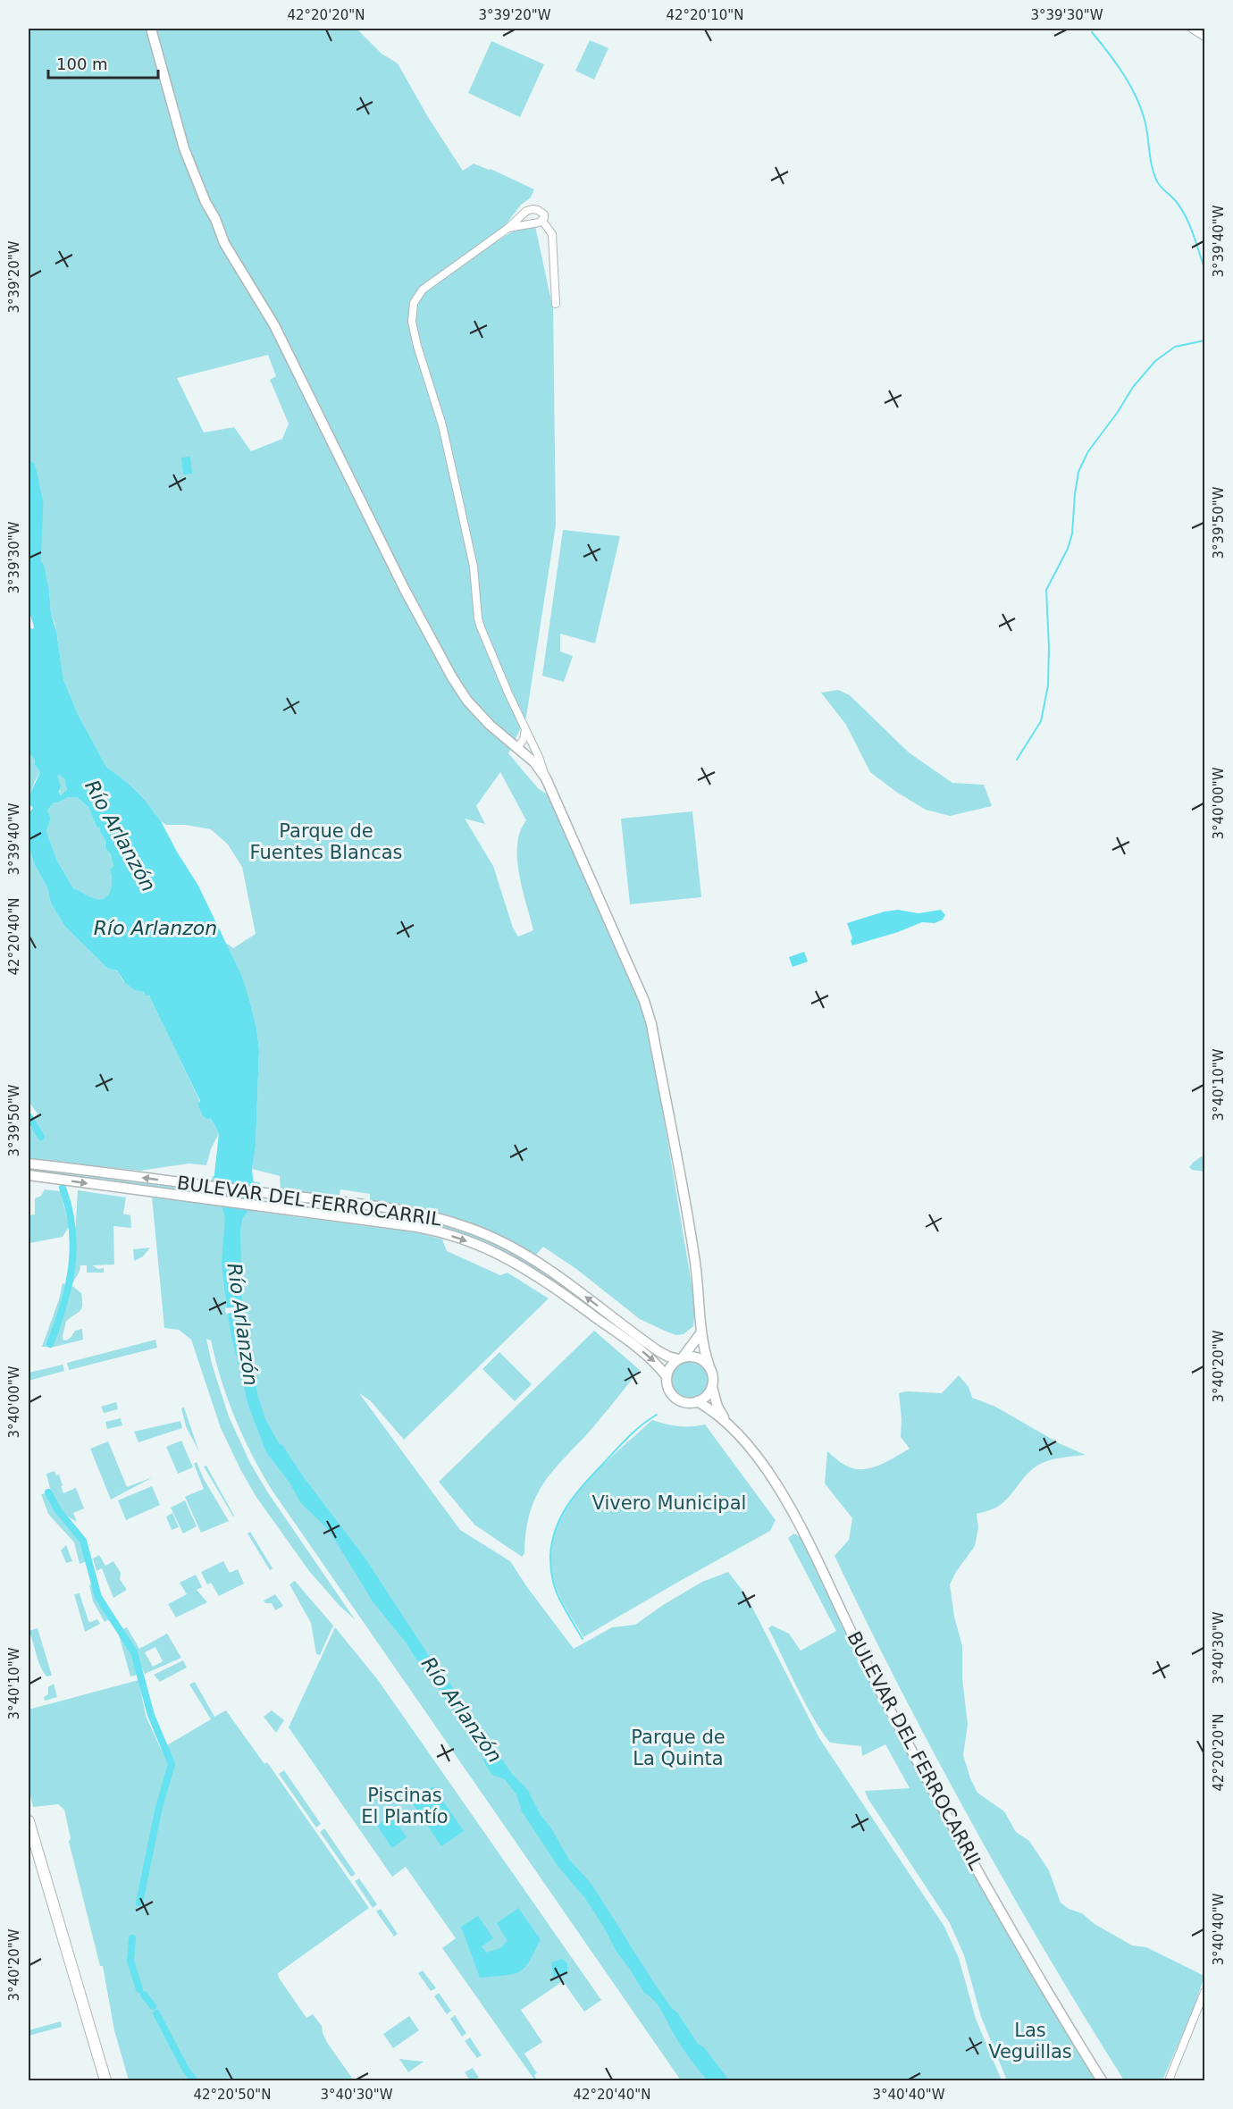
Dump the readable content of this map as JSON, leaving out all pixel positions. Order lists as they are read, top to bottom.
{
  "streets": {
    "main road": ["BULEVAR DEL FERROCARRIL"]
  },
  "water": ["Río Arlanzón", "Río Arlanzon"],
  "parks": [
    "Parque de Fuentes Blancas",
    "Vivero Municipal",
    "Parque de La Quinta",
    "Piscinas El Plantío",
    "Las Veguillas"
  ],
  "scale_bar": "100 m",
  "coordinates": [
    "42°20'20\"N",
    "3°39'20\"W",
    "42°20'10\"N",
    "3°39'30\"W",
    "3°39'40\"W",
    "3°39'50\"W",
    "3°40'00\"W",
    "42°20'40\"N",
    "3°40'10\"W",
    "3°40'20\"W",
    "3°40'30\"W",
    "3°40'40\"W",
    "42°20'50\"N"
  ]
}
